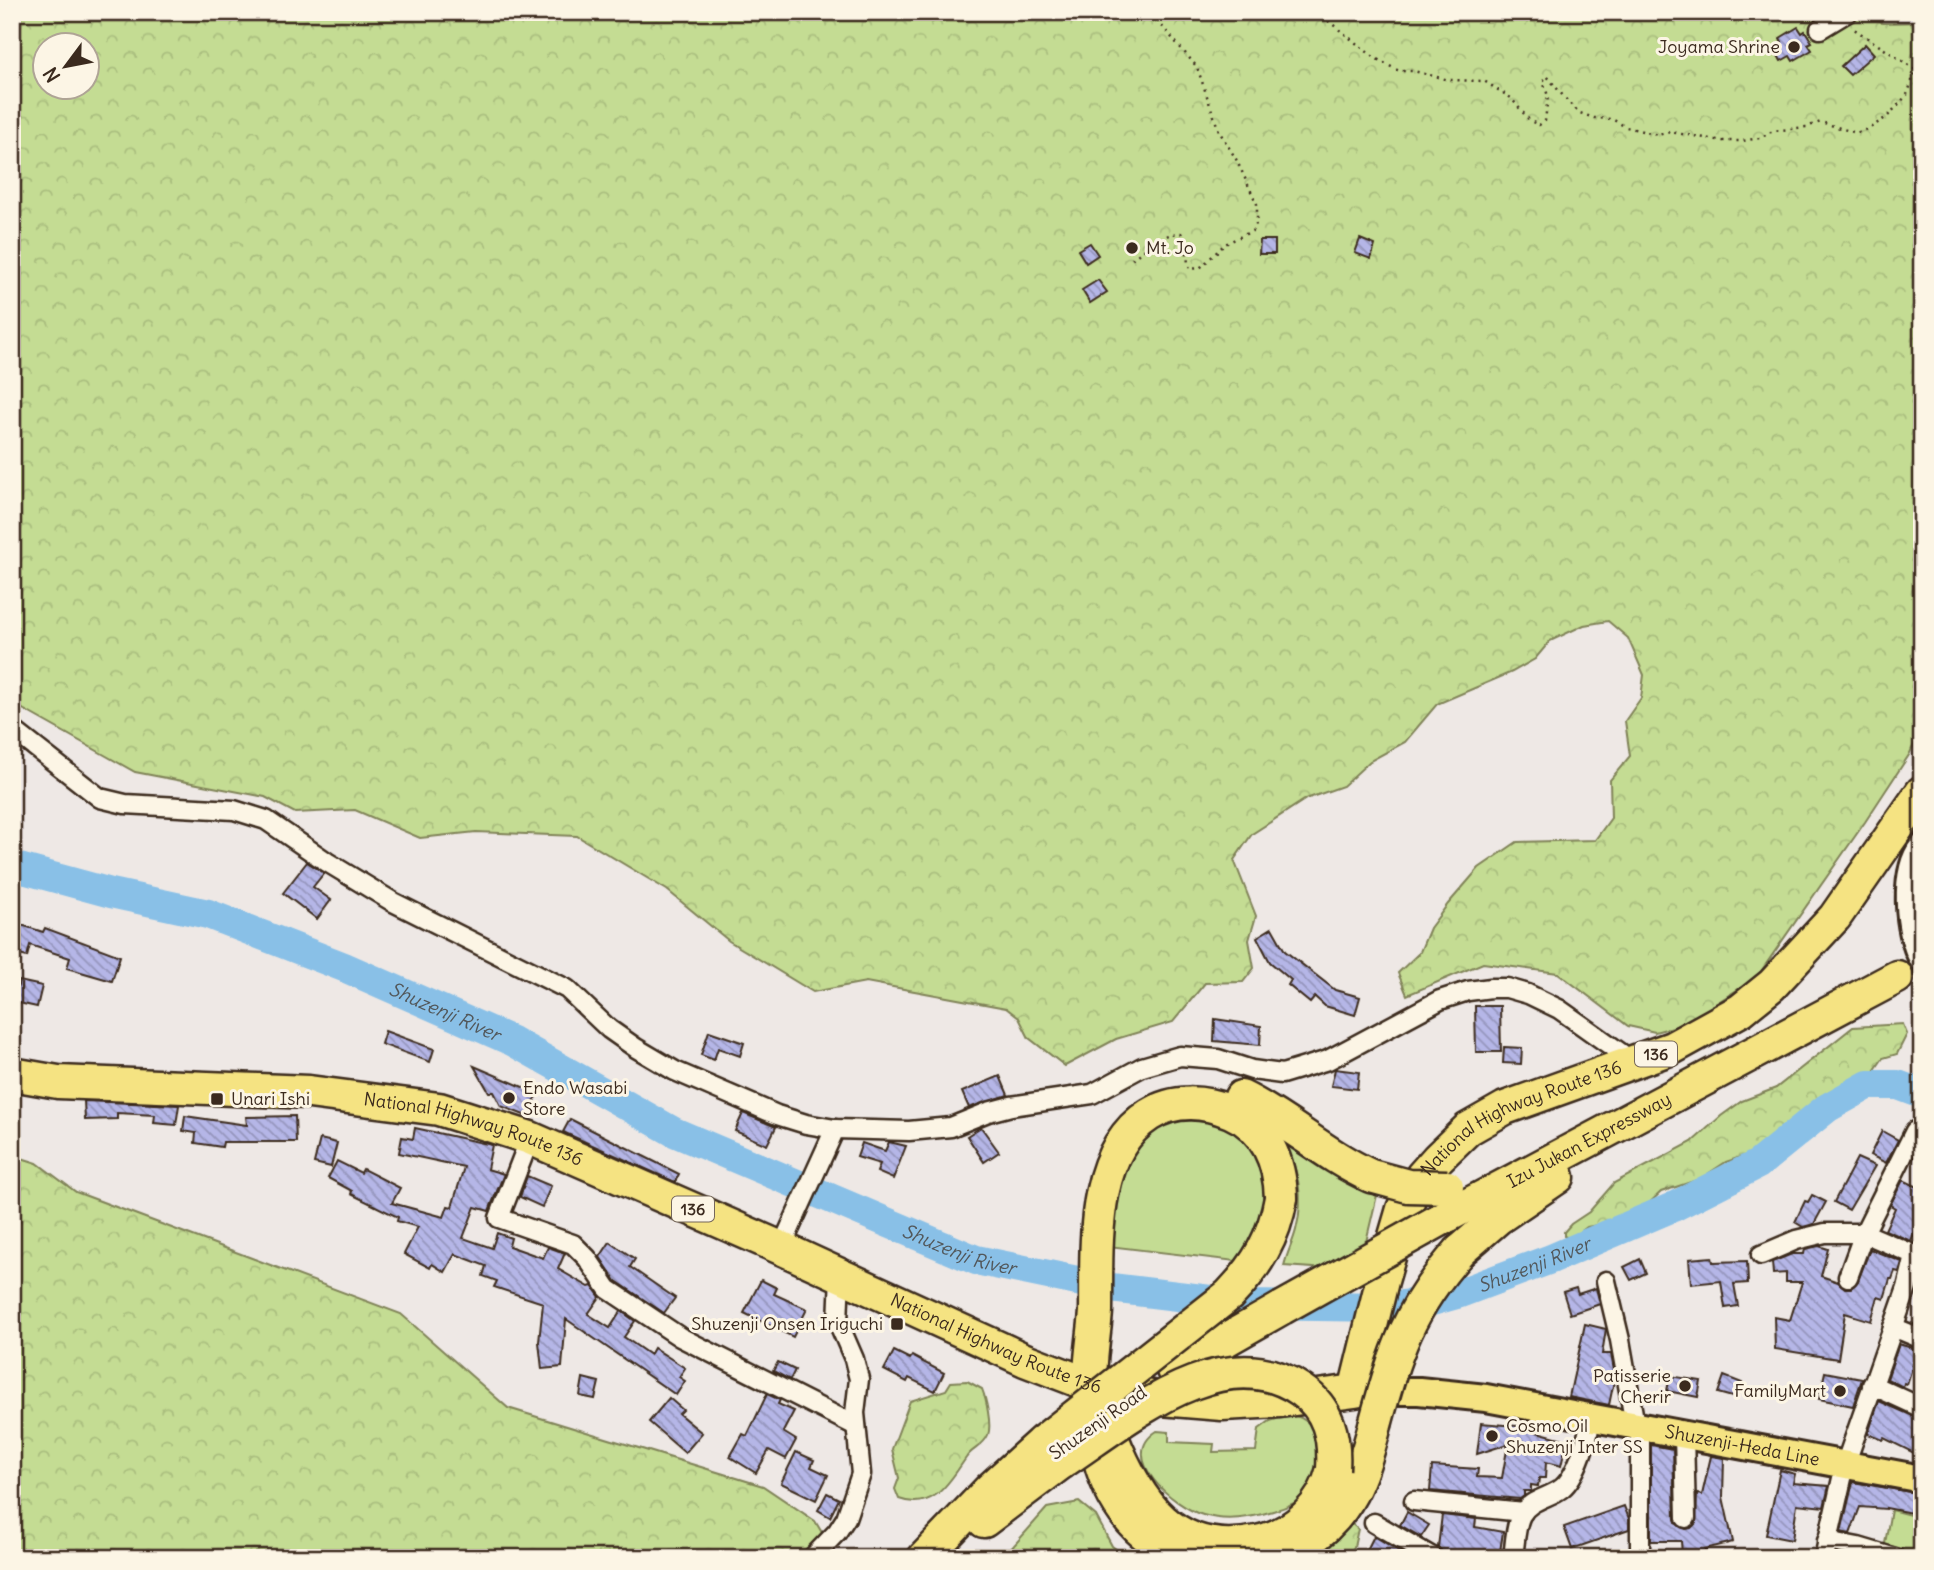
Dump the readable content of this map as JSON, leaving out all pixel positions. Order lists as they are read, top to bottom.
{
  "streets": {
    "highway": [
      "136",
      "National Highway Route 136",
      "Izu Jukan Expressway",
      "Shuzenji Road"
    ],
    "main road": ["Shuzenji-Heda Line"]
  },
  "crossings": [
    ["National Highway Route 136", "Shuzenji-Heda Line"],
    ["Izu Jukan Expressway", "Shuzenji Road"]
  ],
  "water": ["Shuzenji River"],
  "places": {
    "other": [
      "Joyama Shrine",
      "Mt. Jo",
      "Endo Wasabi Store",
      "Patisserie Cherir",
      "FamilyMart",
      "Cosmo Oil Shuzenji Inter SS"
    ],
    "transit": ["Unari Ishi", "Shuzenji Onsen Iriguchi"]
  },
  "north": "bottom left"
}
